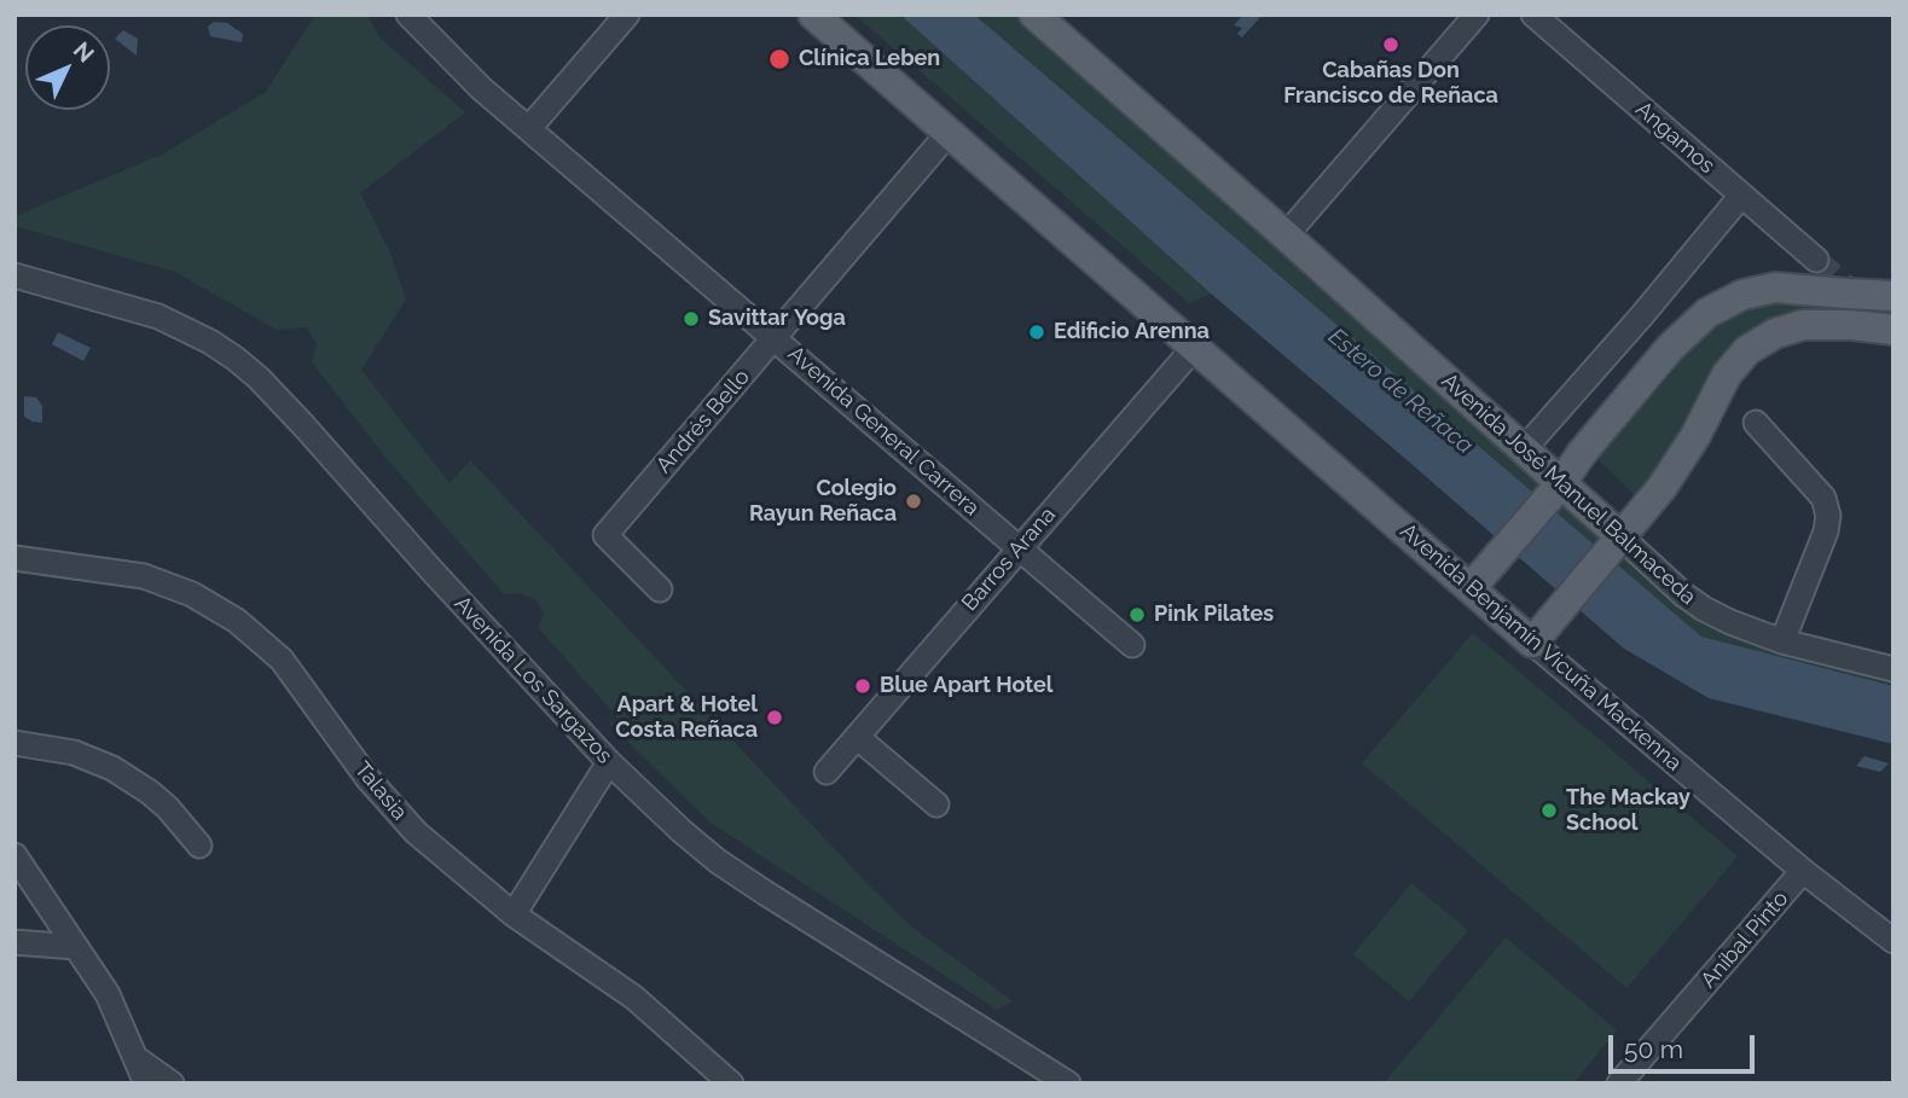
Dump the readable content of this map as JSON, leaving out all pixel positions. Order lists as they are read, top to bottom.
{
  "streets": {
    "main road": ["Avenida José Manuel Balmaceda", "Avenida Benjamín Vicuña Mackenna"],
    "street": [
      "Angamos",
      "Andrés Bello",
      "Avenida General Carrera",
      "Barros Arana",
      "Avenida Los Sargazos",
      "Talasia",
      "Aníbal Pinto"
    ]
  },
  "crossings": [
    ["Andrés Bello", "Avenida General Carrera"],
    ["Andrés Bello", "Avenida Benjamín Vicuña Mackenna"],
    ["Avenida General Carrera", "Barros Arana"],
    ["Barros Arana", "Avenida Benjamín Vicuña Mackenna"],
    ["Avenida Benjamín Vicuña Mackenna", "Aníbal Pinto"]
  ],
  "water": ["Estero de Reñaca"],
  "places": [
    "Cabañas Don Francisco de Reñaca",
    "Clínica Leben",
    "Savittar Yoga",
    "Edificio Arenna",
    "Colegio Rayun Reñaca",
    "Pink Pilates",
    "Blue Apart Hotel",
    "Apart & Hotel Costa Reñaca",
    "The Mackay School"
  ],
  "scale_bar": "50 m",
  "north": "top right"
}
